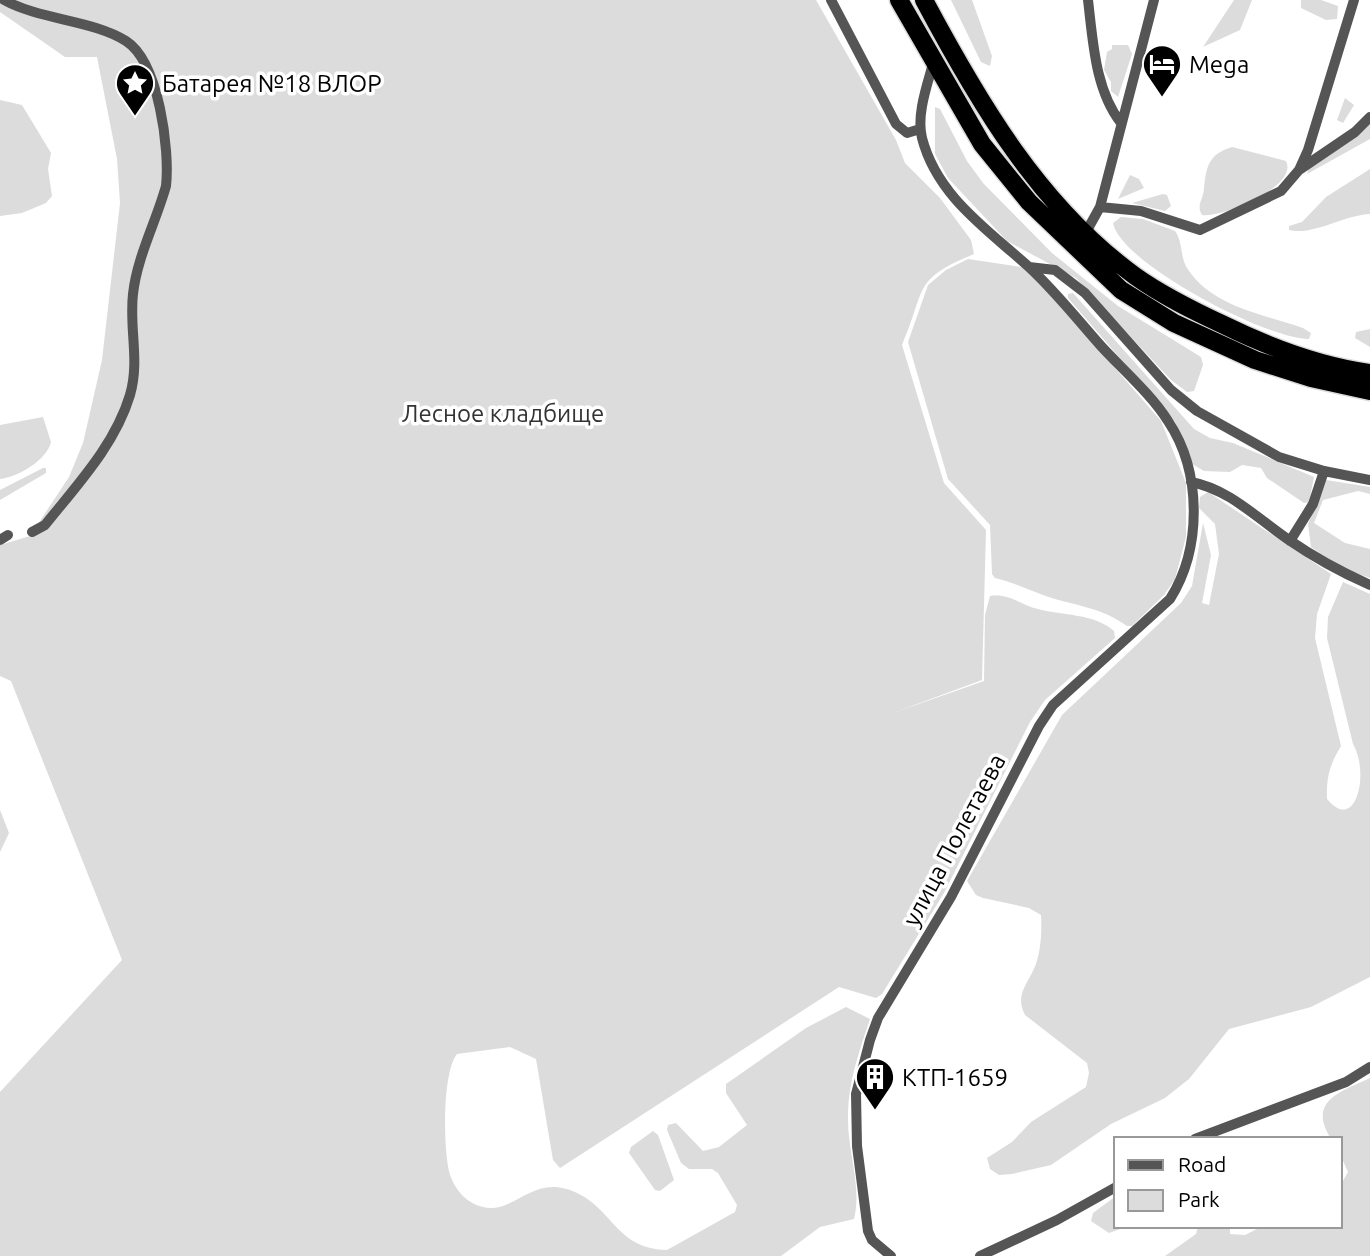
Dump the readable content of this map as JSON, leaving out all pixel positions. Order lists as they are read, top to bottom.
{
  "streets": {
    "street": ["улица Полетаева"]
  },
  "parks": ["Лесное кладбище"],
  "places": {
    "hotel": ["Mega"],
    "place": ["Батарея №18 ВЛОР"],
    "building": ["КТП-1659"]
  },
  "legend": ["Road", "Park"]
}
